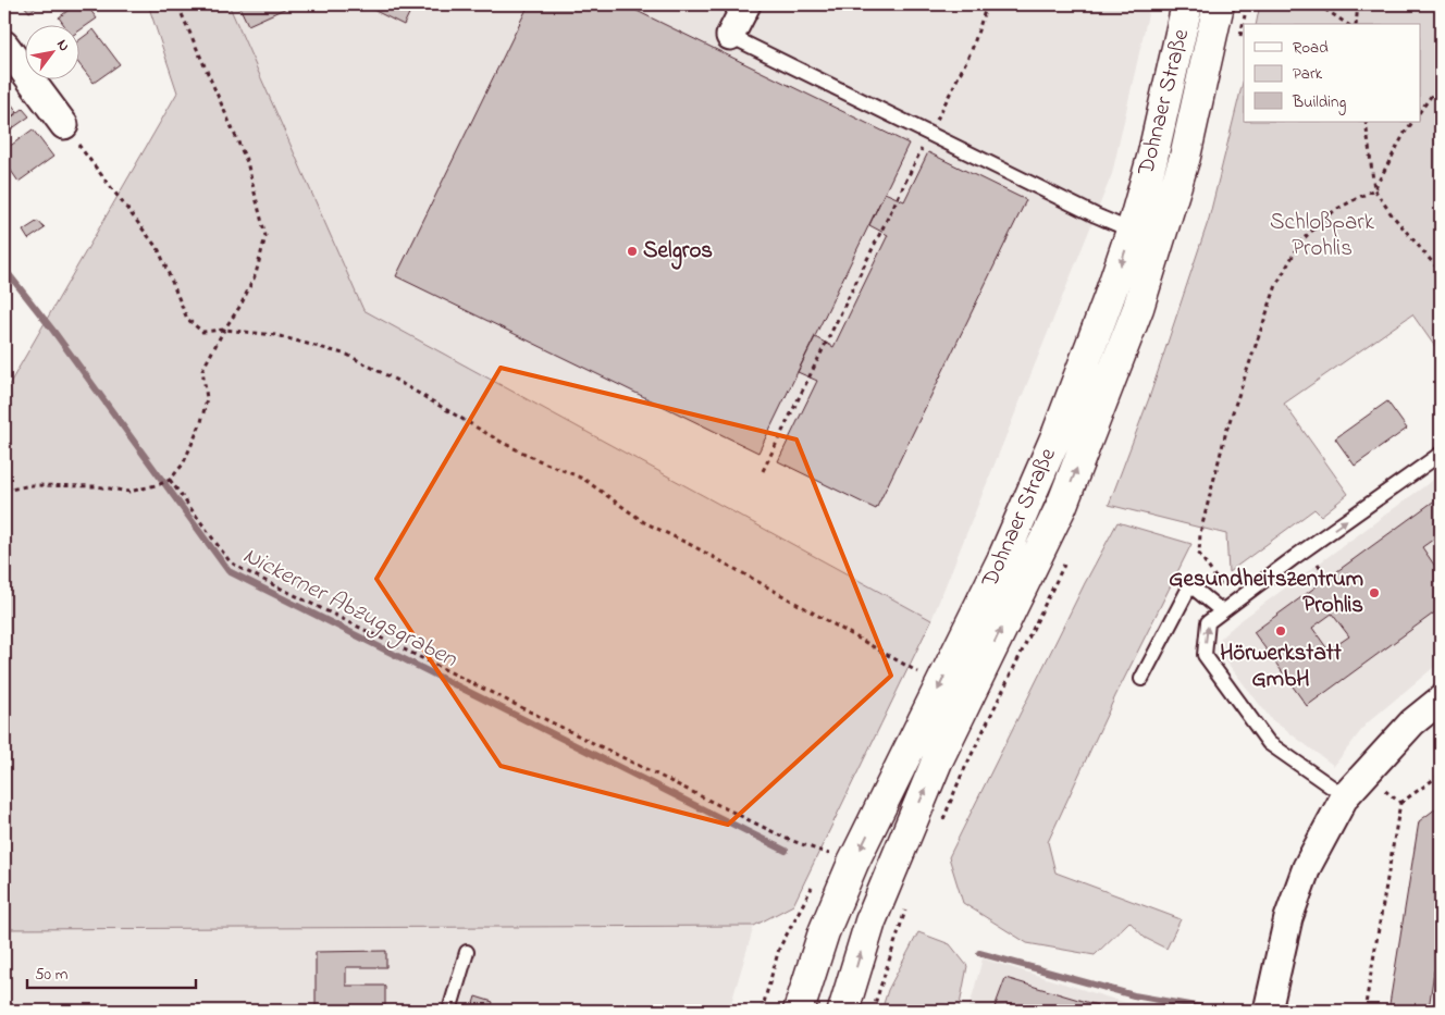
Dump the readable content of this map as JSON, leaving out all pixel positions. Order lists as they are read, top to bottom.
{
  "streets": {
    "main road": ["Dohnaer Straße"]
  },
  "water": ["Nickerner Abzugsgraben"],
  "parks": ["Schloßpark Prohlis"],
  "places": ["Selgros", "Gesundheitszentrum Prohlis", "Hörwerkstatt GmbH"],
  "legend": ["Road", "Park", "Building"],
  "scale_bar": "50 m",
  "north": "top right"
}
